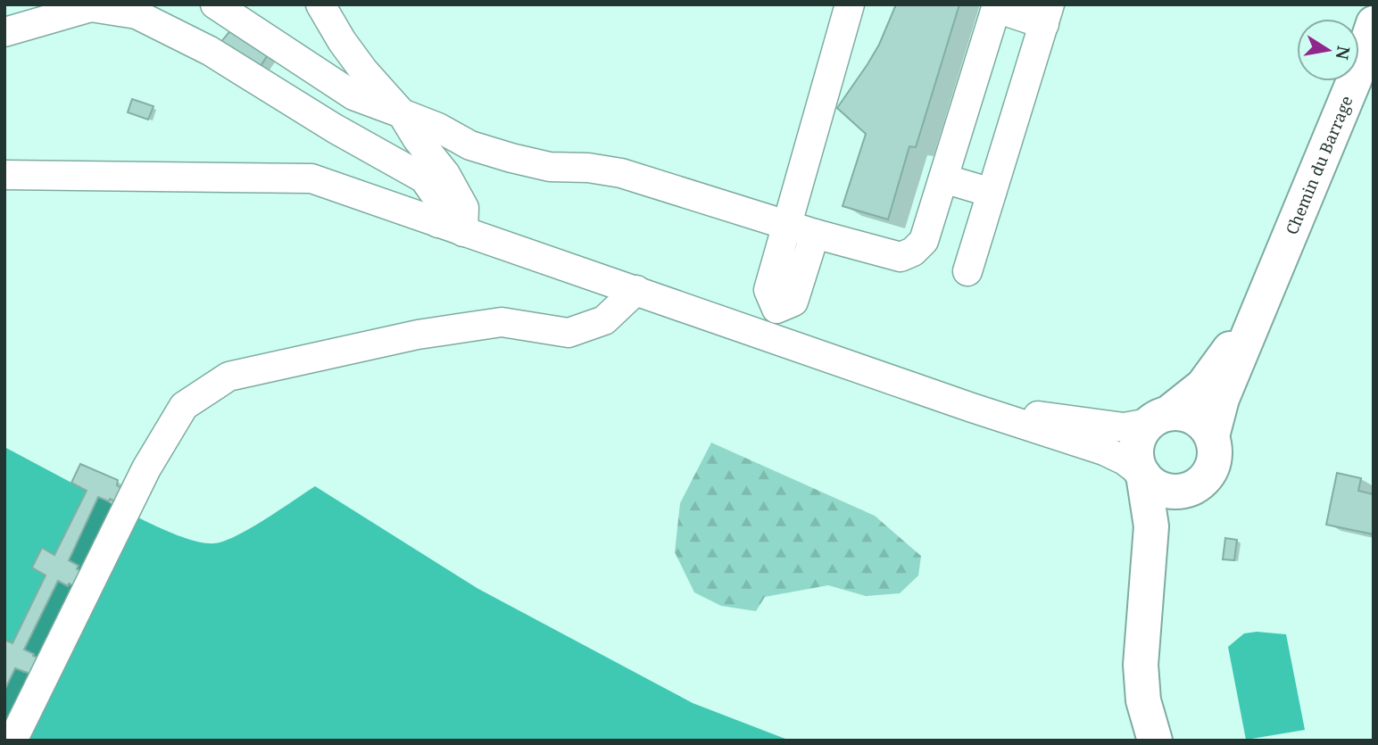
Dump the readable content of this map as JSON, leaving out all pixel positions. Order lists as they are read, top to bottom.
{
  "streets": {
    "main road": ["Chemin du Barrage"]
  },
  "north": "right"
}
